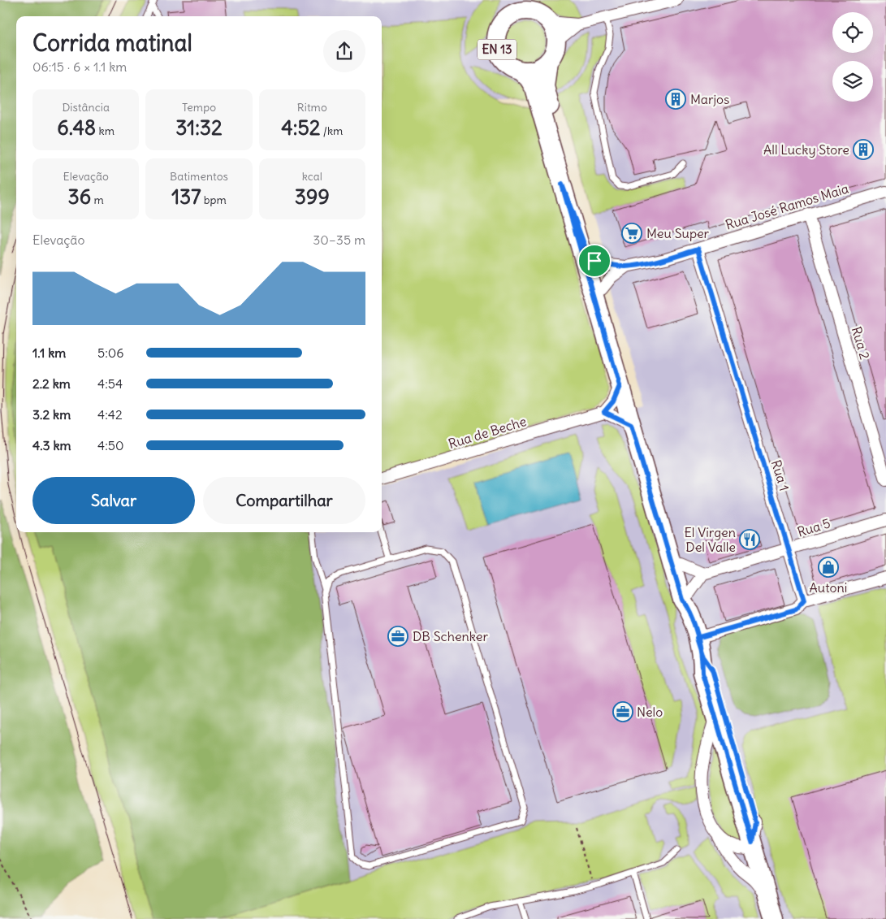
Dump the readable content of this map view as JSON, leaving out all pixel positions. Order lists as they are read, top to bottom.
{
  "streets": {
    "main road": ["EN 13"],
    "street": [
      "Rua José Ramos Maia",
      "Rua 2",
      "Rua de Beche",
      "Rua 1",
      "Rua 5"
    ]
  },
  "crossings": [
    ["EN 13", "Rua José Ramos Maia"],
    ["Rua José Ramos Maia", "Rua 2"],
    ["Rua José Ramos Maia", "Rua 1"],
    ["Rua 1", "Rua 5"]
  ],
  "places": {
    "building": ["Marjos", "All Lucky Store"],
    "supermarket": ["Meu Super"],
    "restaurant": ["El Virgen Del Valle"],
    "shop": ["Autoni"],
    "office": ["DB Schenker", "Nelo"]
  },
  "page": {
    "heading": ["Corrida matinal", "06:15 · 6 × 1.1 km"],
    "stats": [
      ["Distância", "6.48 km"],
      ["Tempo", "31:32"],
      ["Ritmo", "4:52 /km"],
      ["Elevação", "36 m"],
      ["Batimentos", "137 bpm"],
      ["kcal", "399"]
    ],
    "chart": ["Elevação", "30–35 m"],
    "list": [
      {
        "name": "1.1 km",
        "note": "5:06"
      },
      {
        "name": "2.2 km",
        "note": "4:54"
      },
      {
        "name": "3.2 km",
        "note": "4:42"
      },
      {
        "name": "4.3 km",
        "note": "4:50"
      }
    ],
    "buttons": ["Salvar", "Compartilhar"]
  }
}
